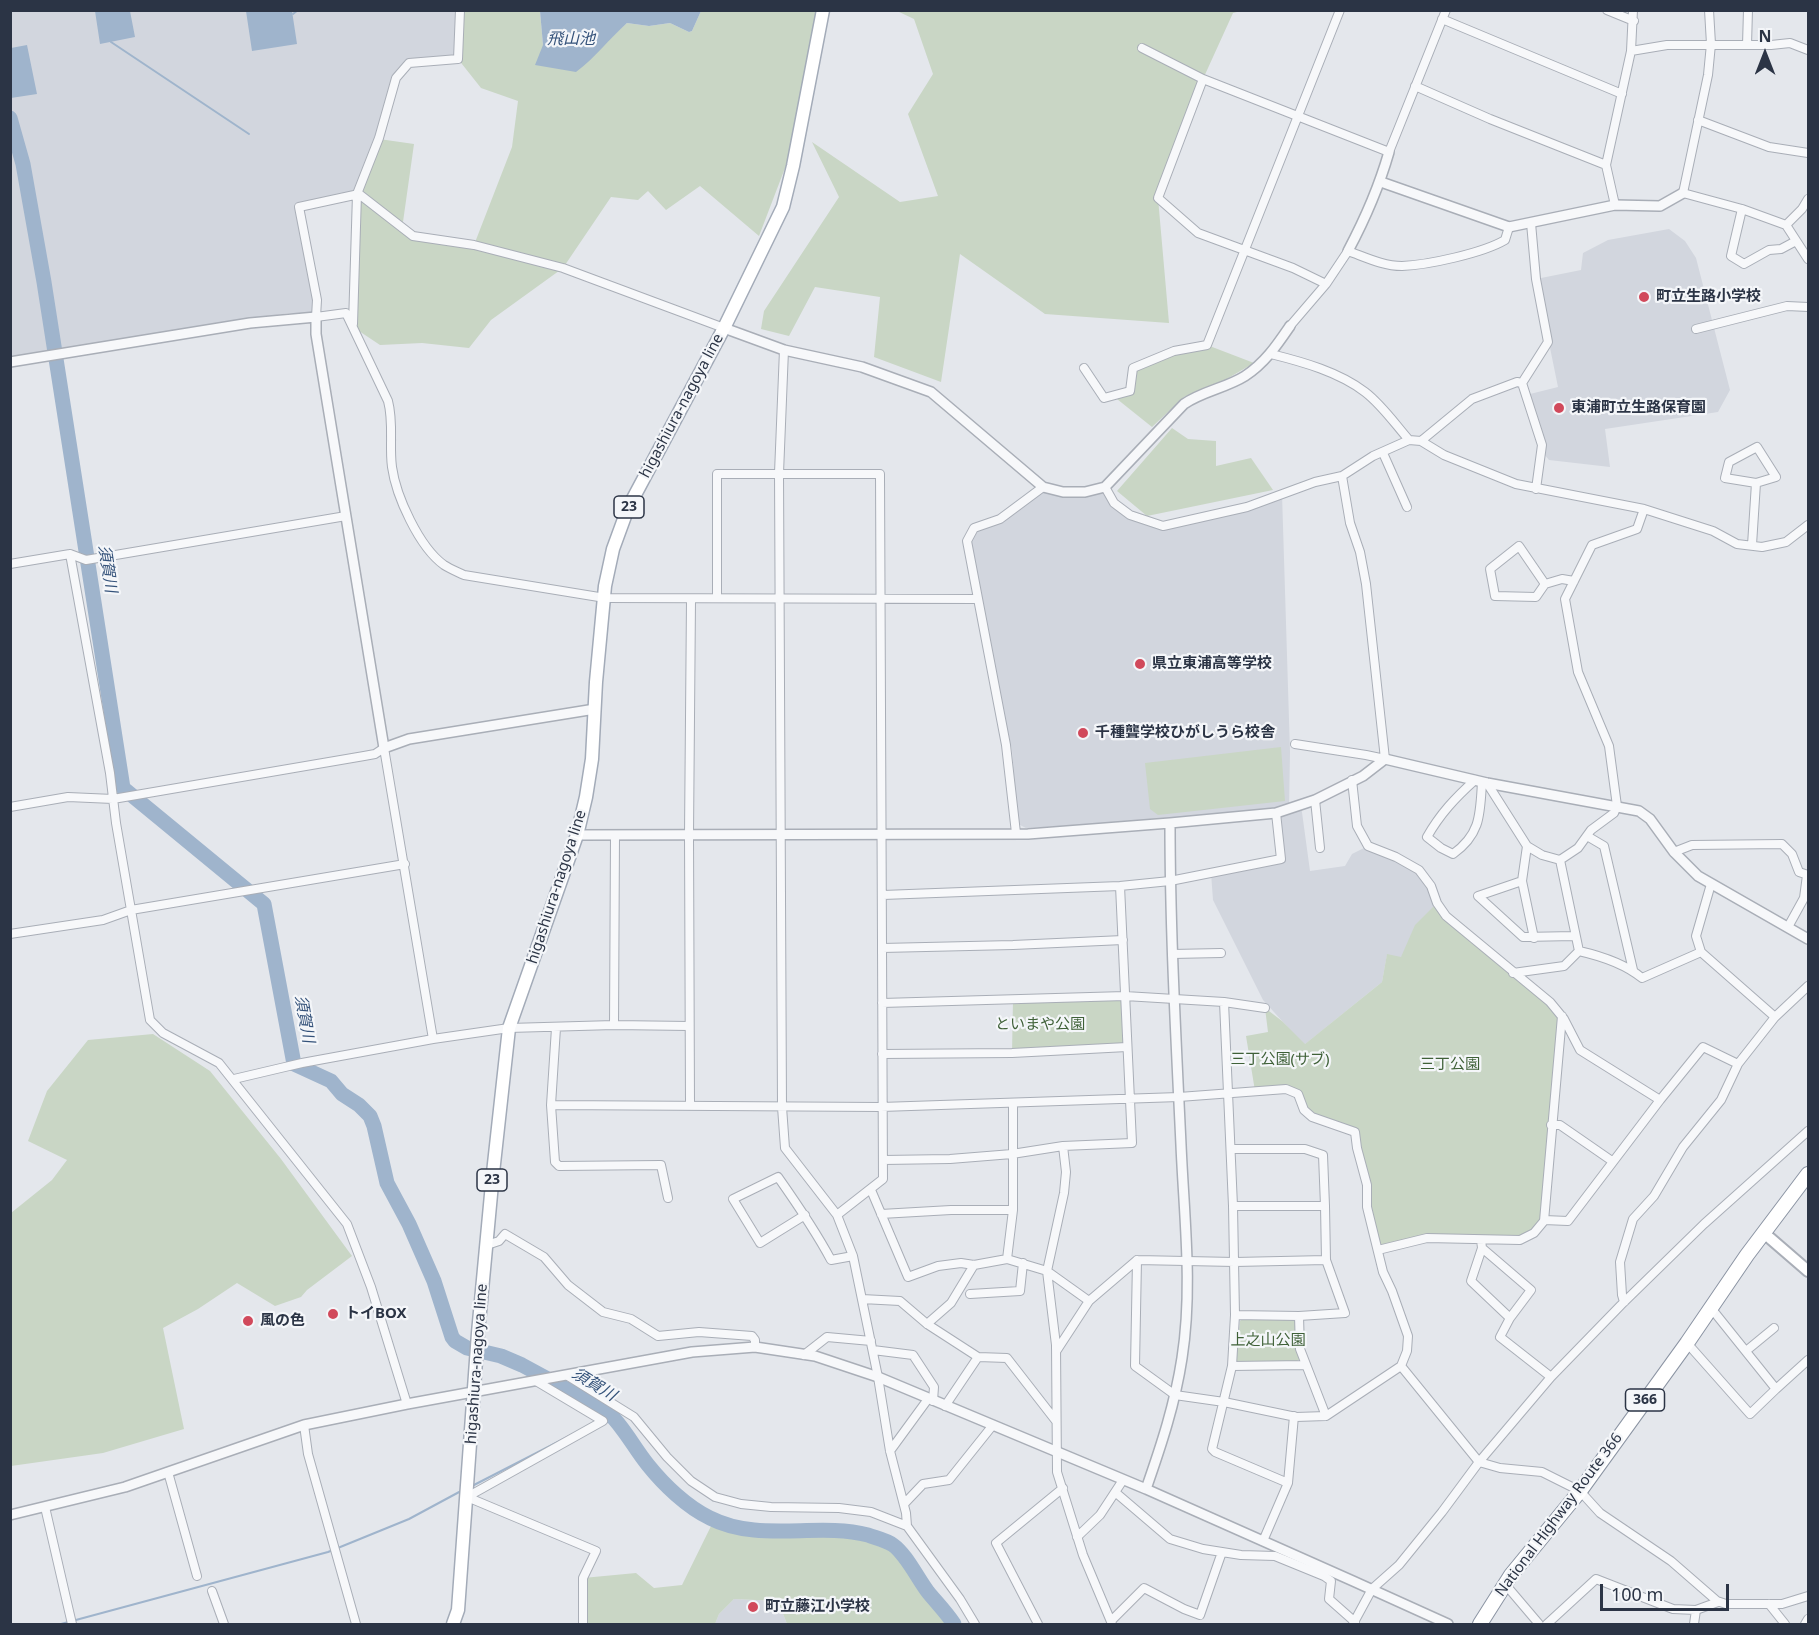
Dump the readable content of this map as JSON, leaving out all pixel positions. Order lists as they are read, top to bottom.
{
  "streets": {
    "highway": ["366", "National Highway Route 366"],
    "main road": ["higashiura-nagoya line", "23"]
  },
  "water": ["飛山池", "須賀川"],
  "parks": [
    "といまや公園",
    "三丁公園(サブ)",
    "三丁公園",
    "上之山公園"
  ],
  "places": [
    "町立生路小学校",
    "東浦町立生路保育園",
    "県立東浦高等学校",
    "千種聾学校ひがしうら校舎",
    "トイBOX",
    "風の色",
    "町立藤江小学校"
  ],
  "scale_bar": "100 m",
  "north": "top"
}
